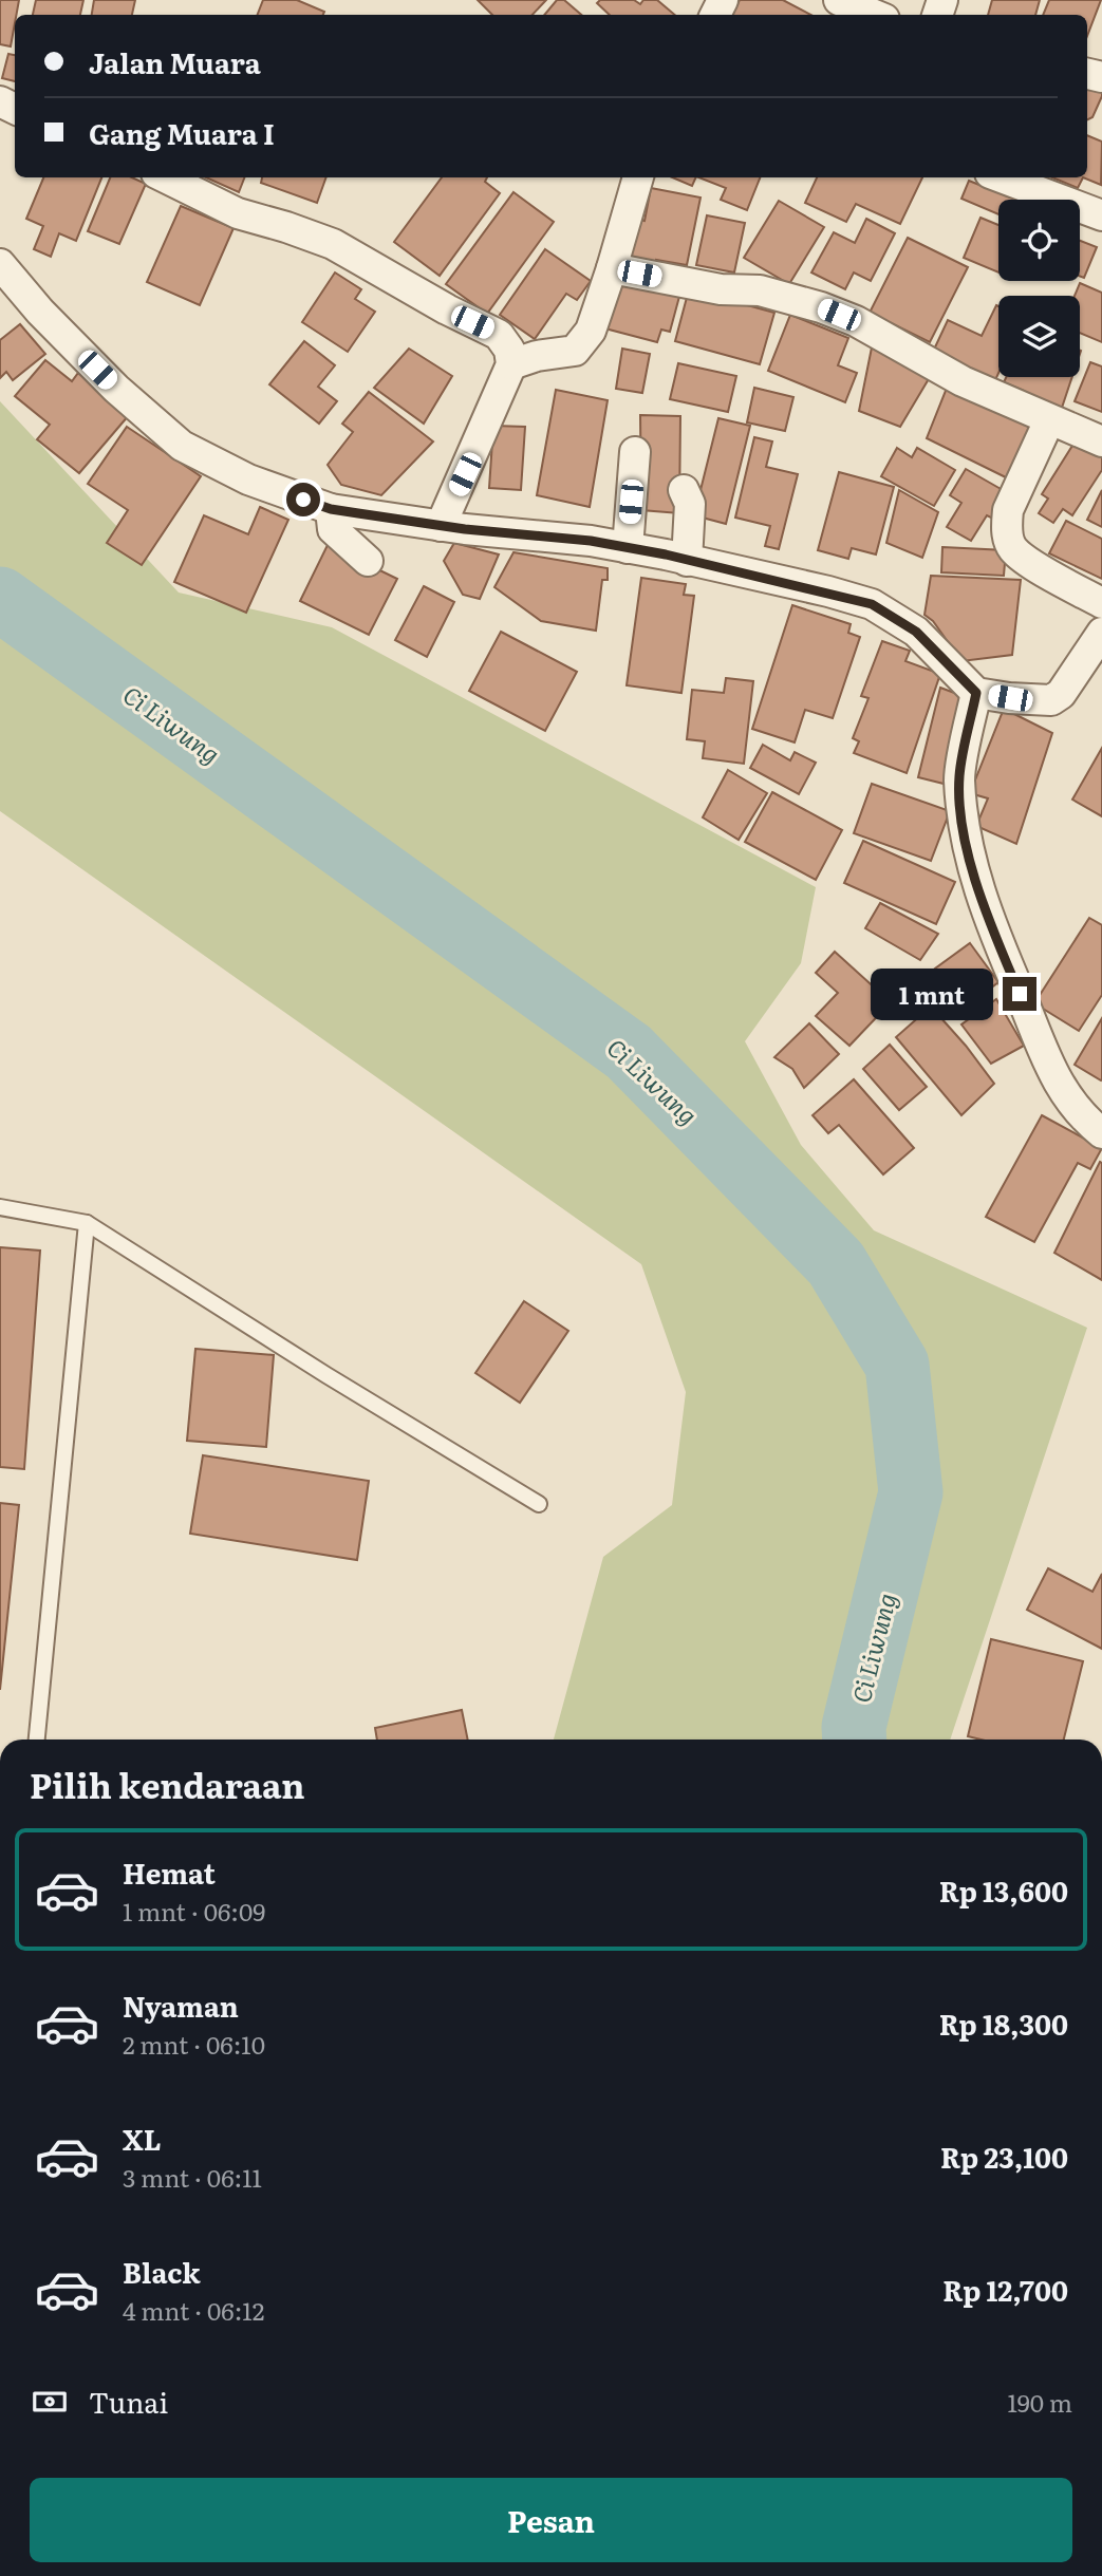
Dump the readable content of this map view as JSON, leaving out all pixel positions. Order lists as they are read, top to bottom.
{
  "water": ["Ci Liwung"],
  "page": {
    "banner": ["Jalan Muara", "Gang Muara I"],
    "bubble": "1 mnt",
    "heading": "Pilih kendaraan",
    "list": [
      {
        "name": "Hemat",
        "note": "1 mnt · 06:09",
        "value": "Rp 13,600"
      },
      {
        "name": "Nyaman",
        "note": "2 mnt · 06:10",
        "value": "Rp 18,300"
      },
      {
        "name": "XL",
        "note": "3 mnt · 06:11",
        "value": "Rp 23,100"
      },
      {
        "name": "Black",
        "note": "4 mnt · 06:12",
        "value": "Rp 12,700"
      }
    ],
    "pay": ["Tunai", "190 m"],
    "buttons": "Pesan"
  }
}
